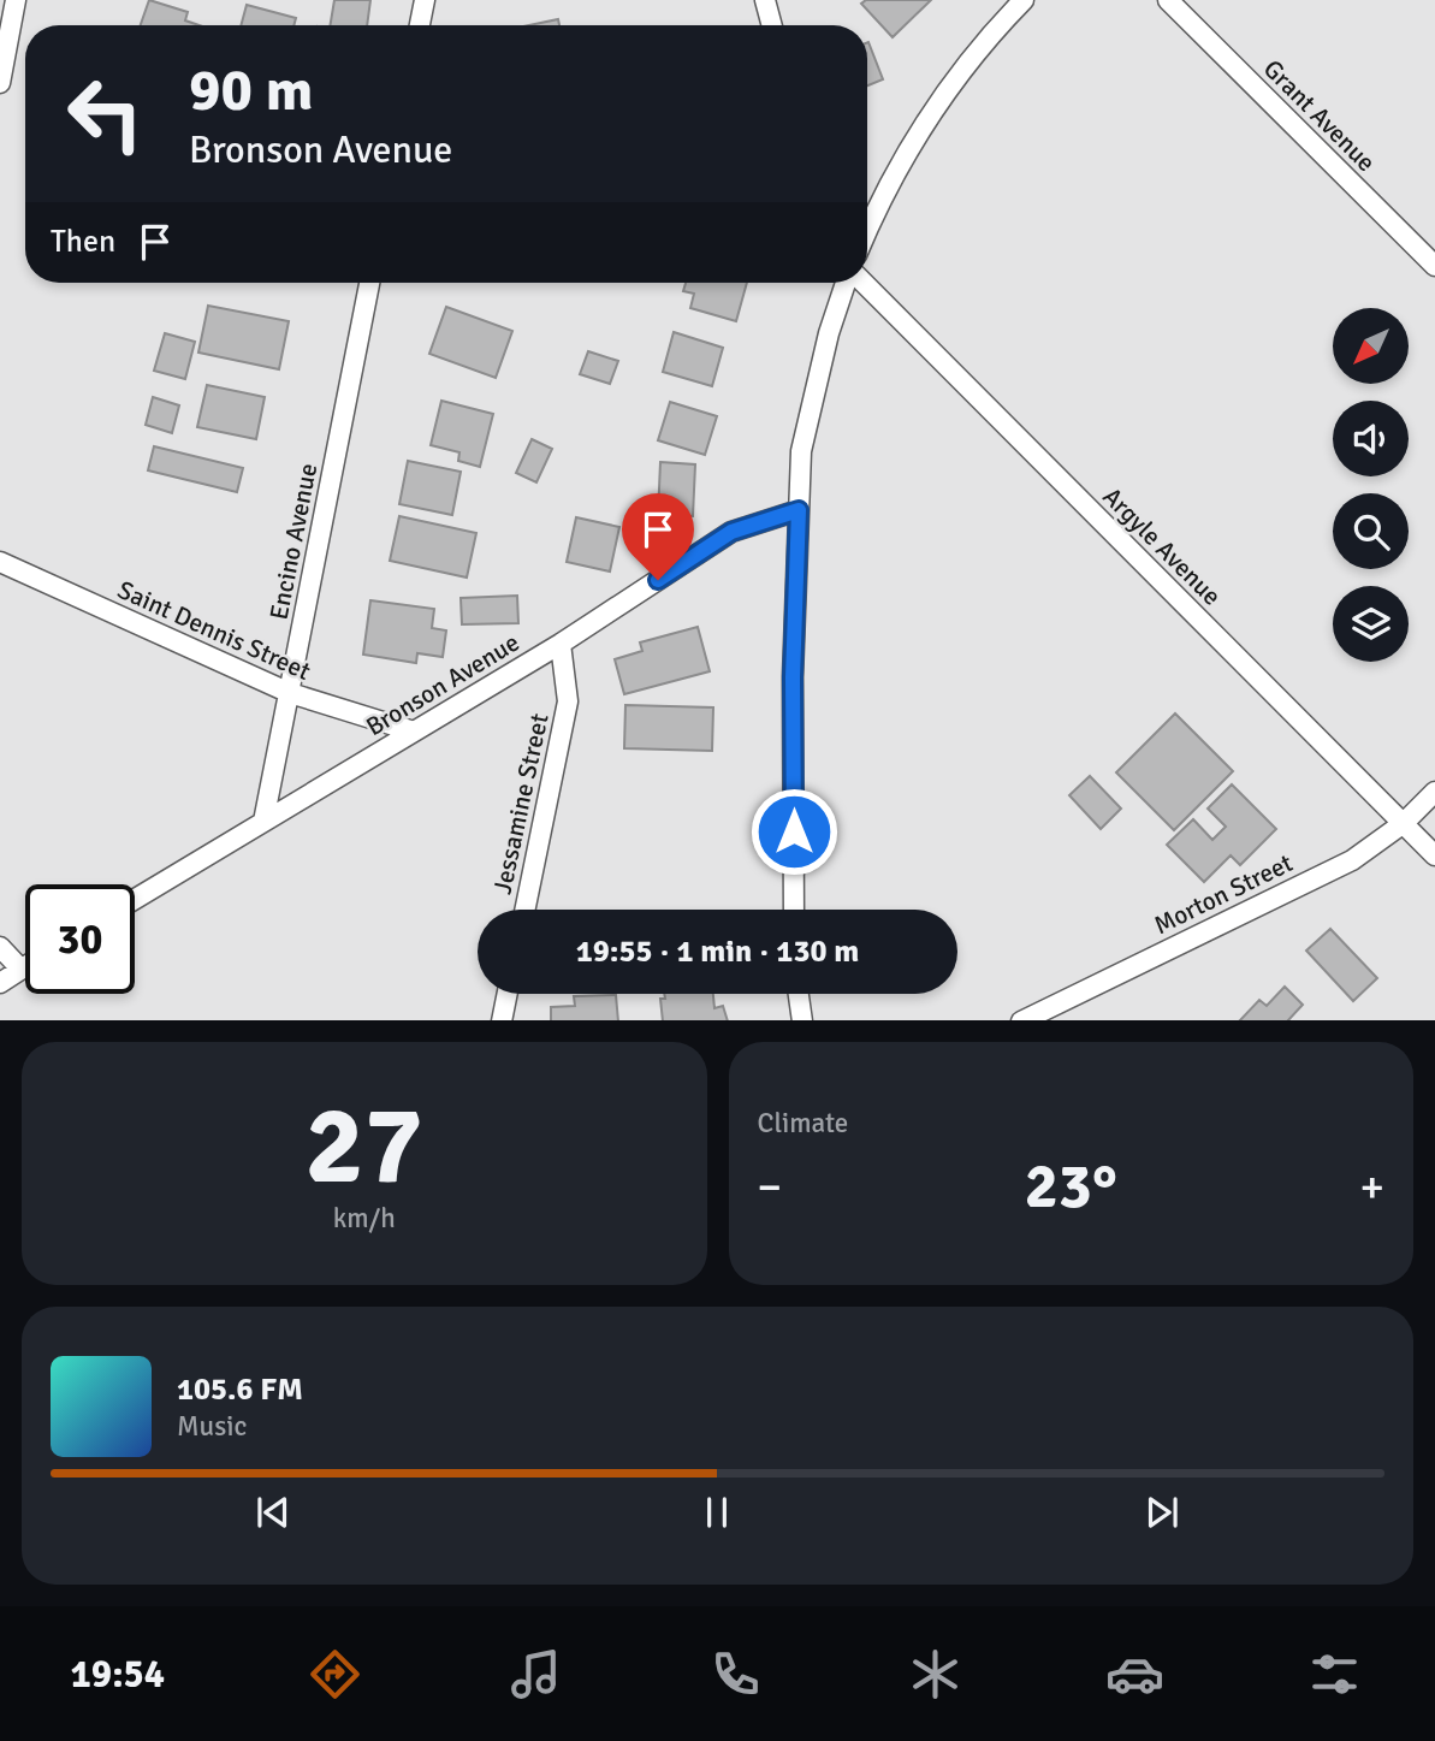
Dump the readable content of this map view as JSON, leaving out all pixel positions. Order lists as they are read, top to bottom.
{
  "streets": {
    "street": [
      "Grant Avenue",
      "Encino Avenue",
      "Argyle Avenue",
      "Saint Dennis Street",
      "Bronson Avenue",
      "Jessamine Street",
      "Morton Street"
    ]
  },
  "crossings": [
    ["Encino Avenue", "Saint Dennis Street"],
    ["Encino Avenue", "Bronson Avenue"],
    ["Argyle Avenue", "Morton Street"],
    ["Saint Dennis Street", "Bronson Avenue"],
    ["Bronson Avenue", "Jessamine Street"]
  ],
  "north": "bottom left",
  "page": {
    "turn": ["90 m", "Bronson Avenue"],
    "then": "Then",
    "limit": "30",
    "trip": "19:55 · 1 min · 130 m",
    "tile": [
      ["27", "km/h"],
      "Climate"
    ],
    "heat": ["−", "23°", "+"],
    "song": ["105.6 FM", "Music"],
    "tabs": "19:54"
  }
}
